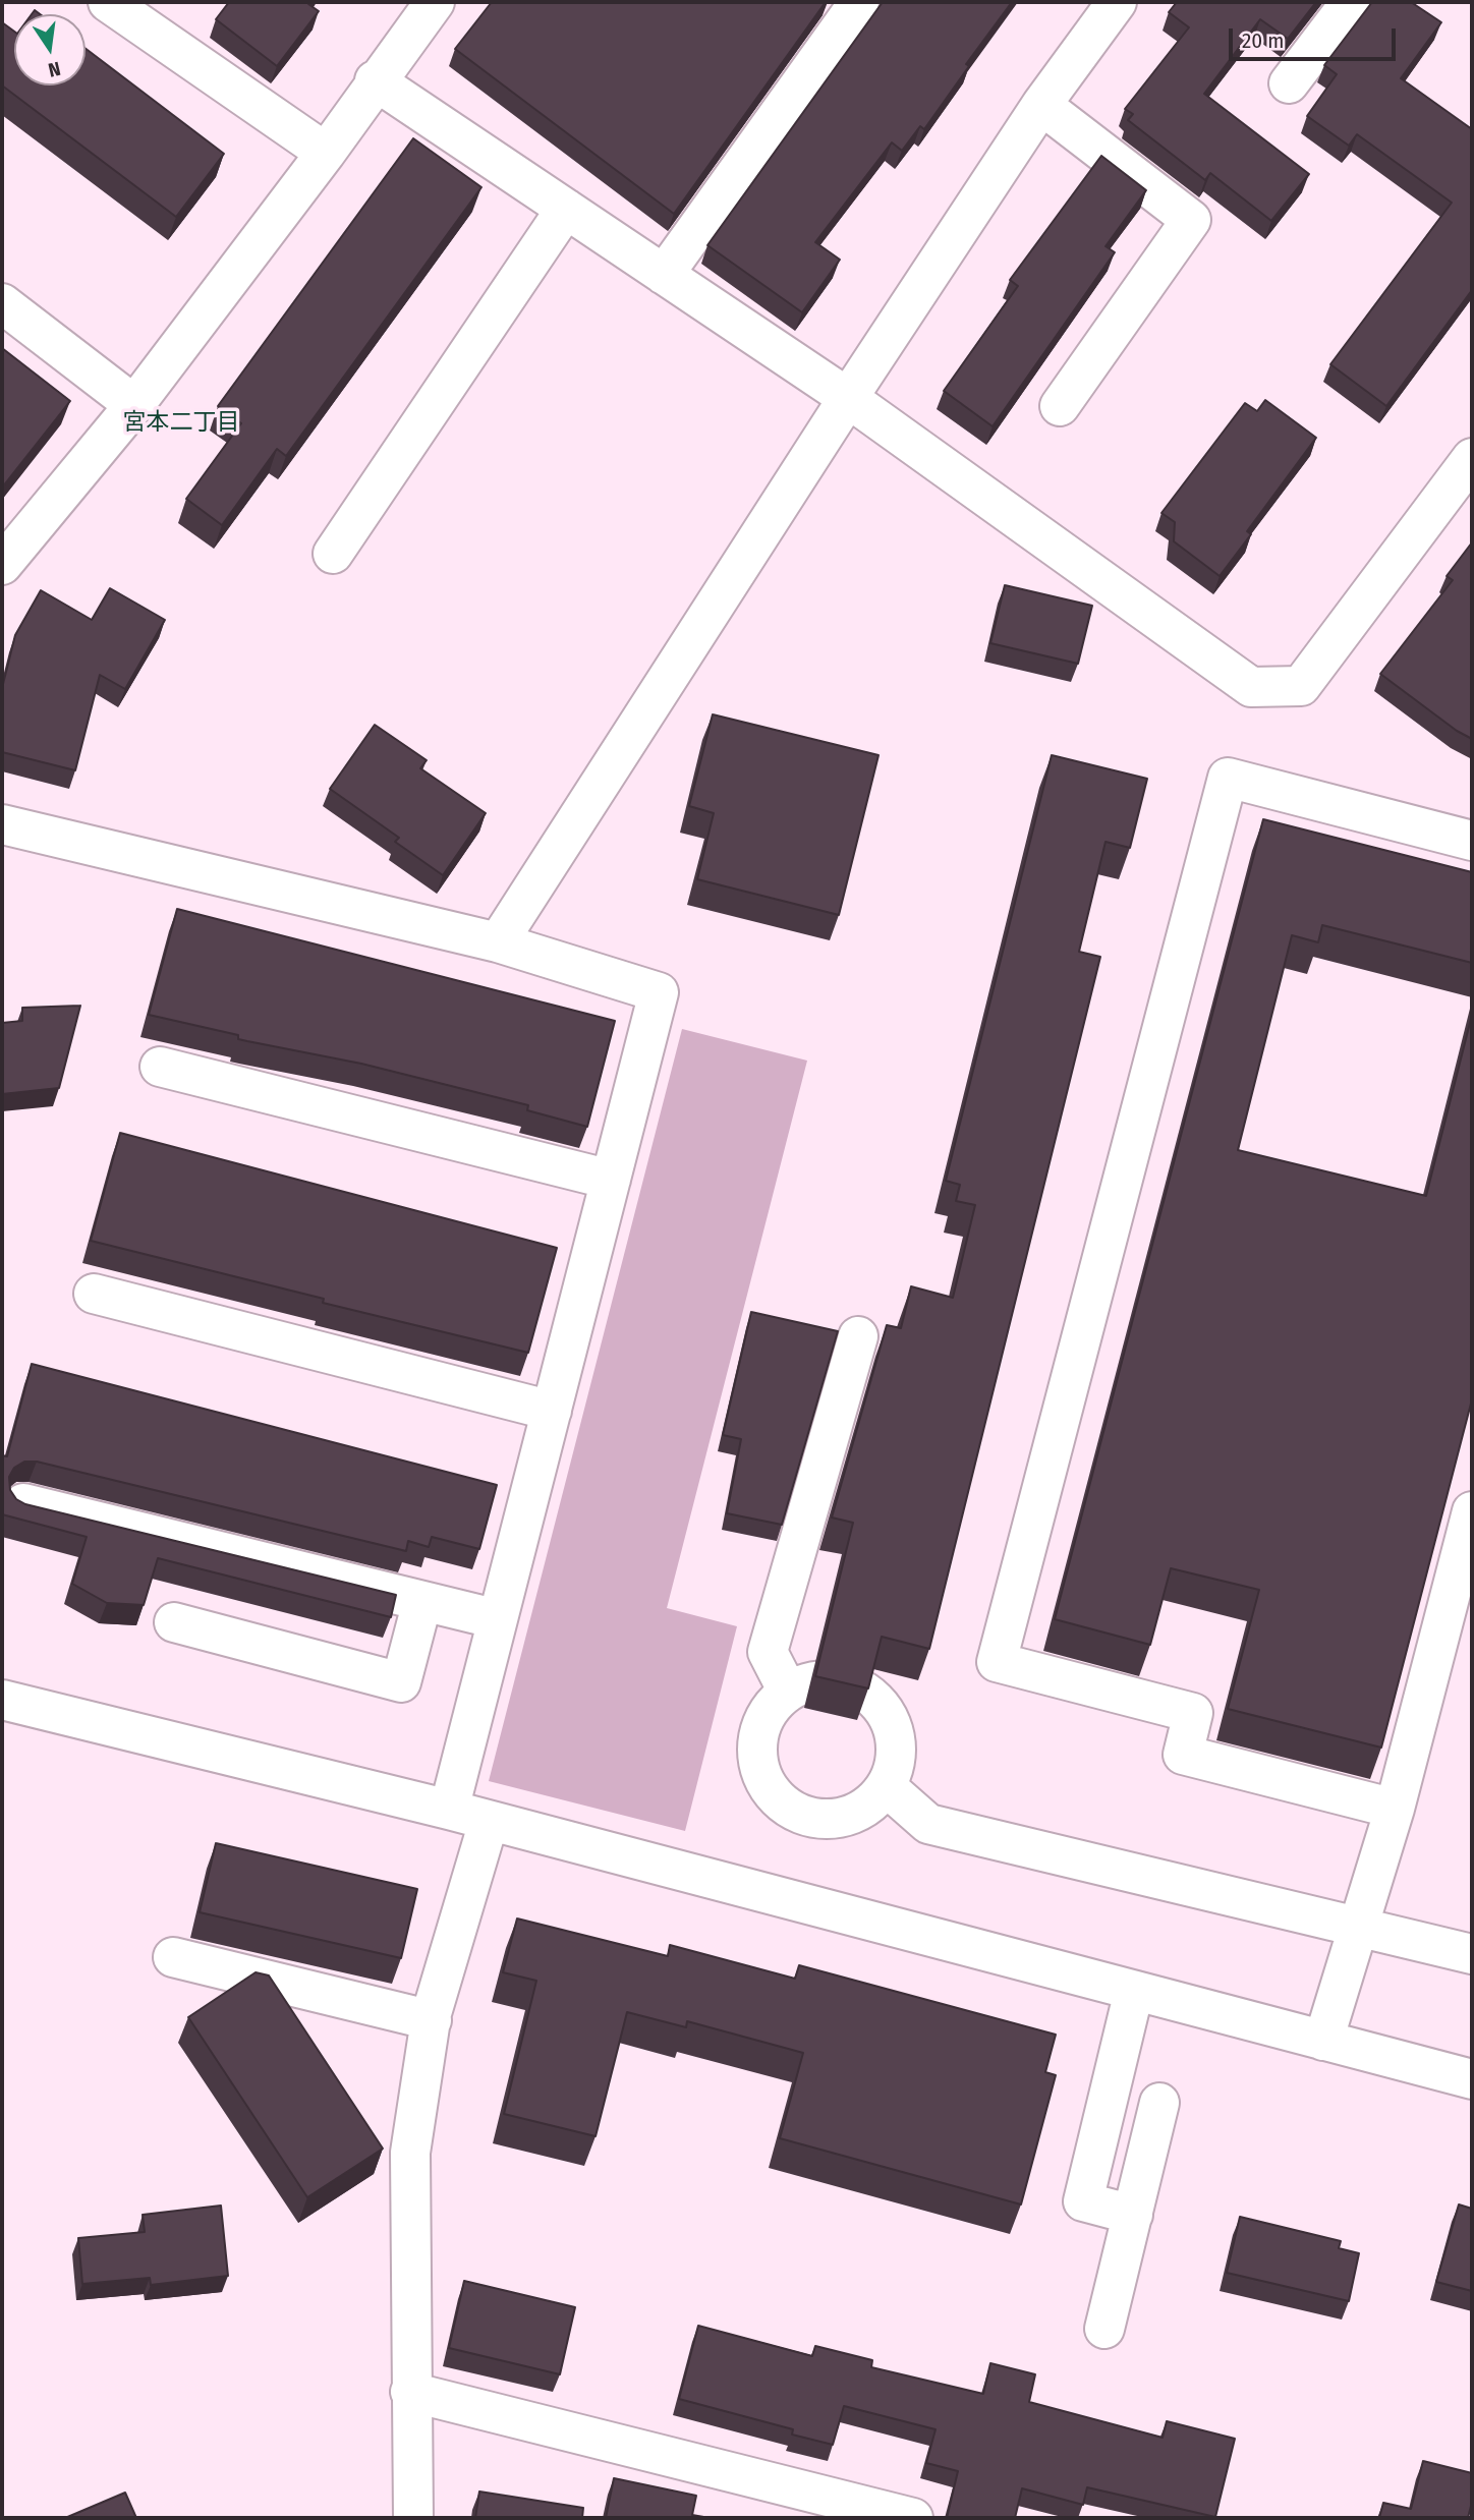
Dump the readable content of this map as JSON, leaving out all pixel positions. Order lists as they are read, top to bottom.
{
  "districts": ["宮本二丁目"],
  "scale_bar": "20 m",
  "north": "bottom"
}
